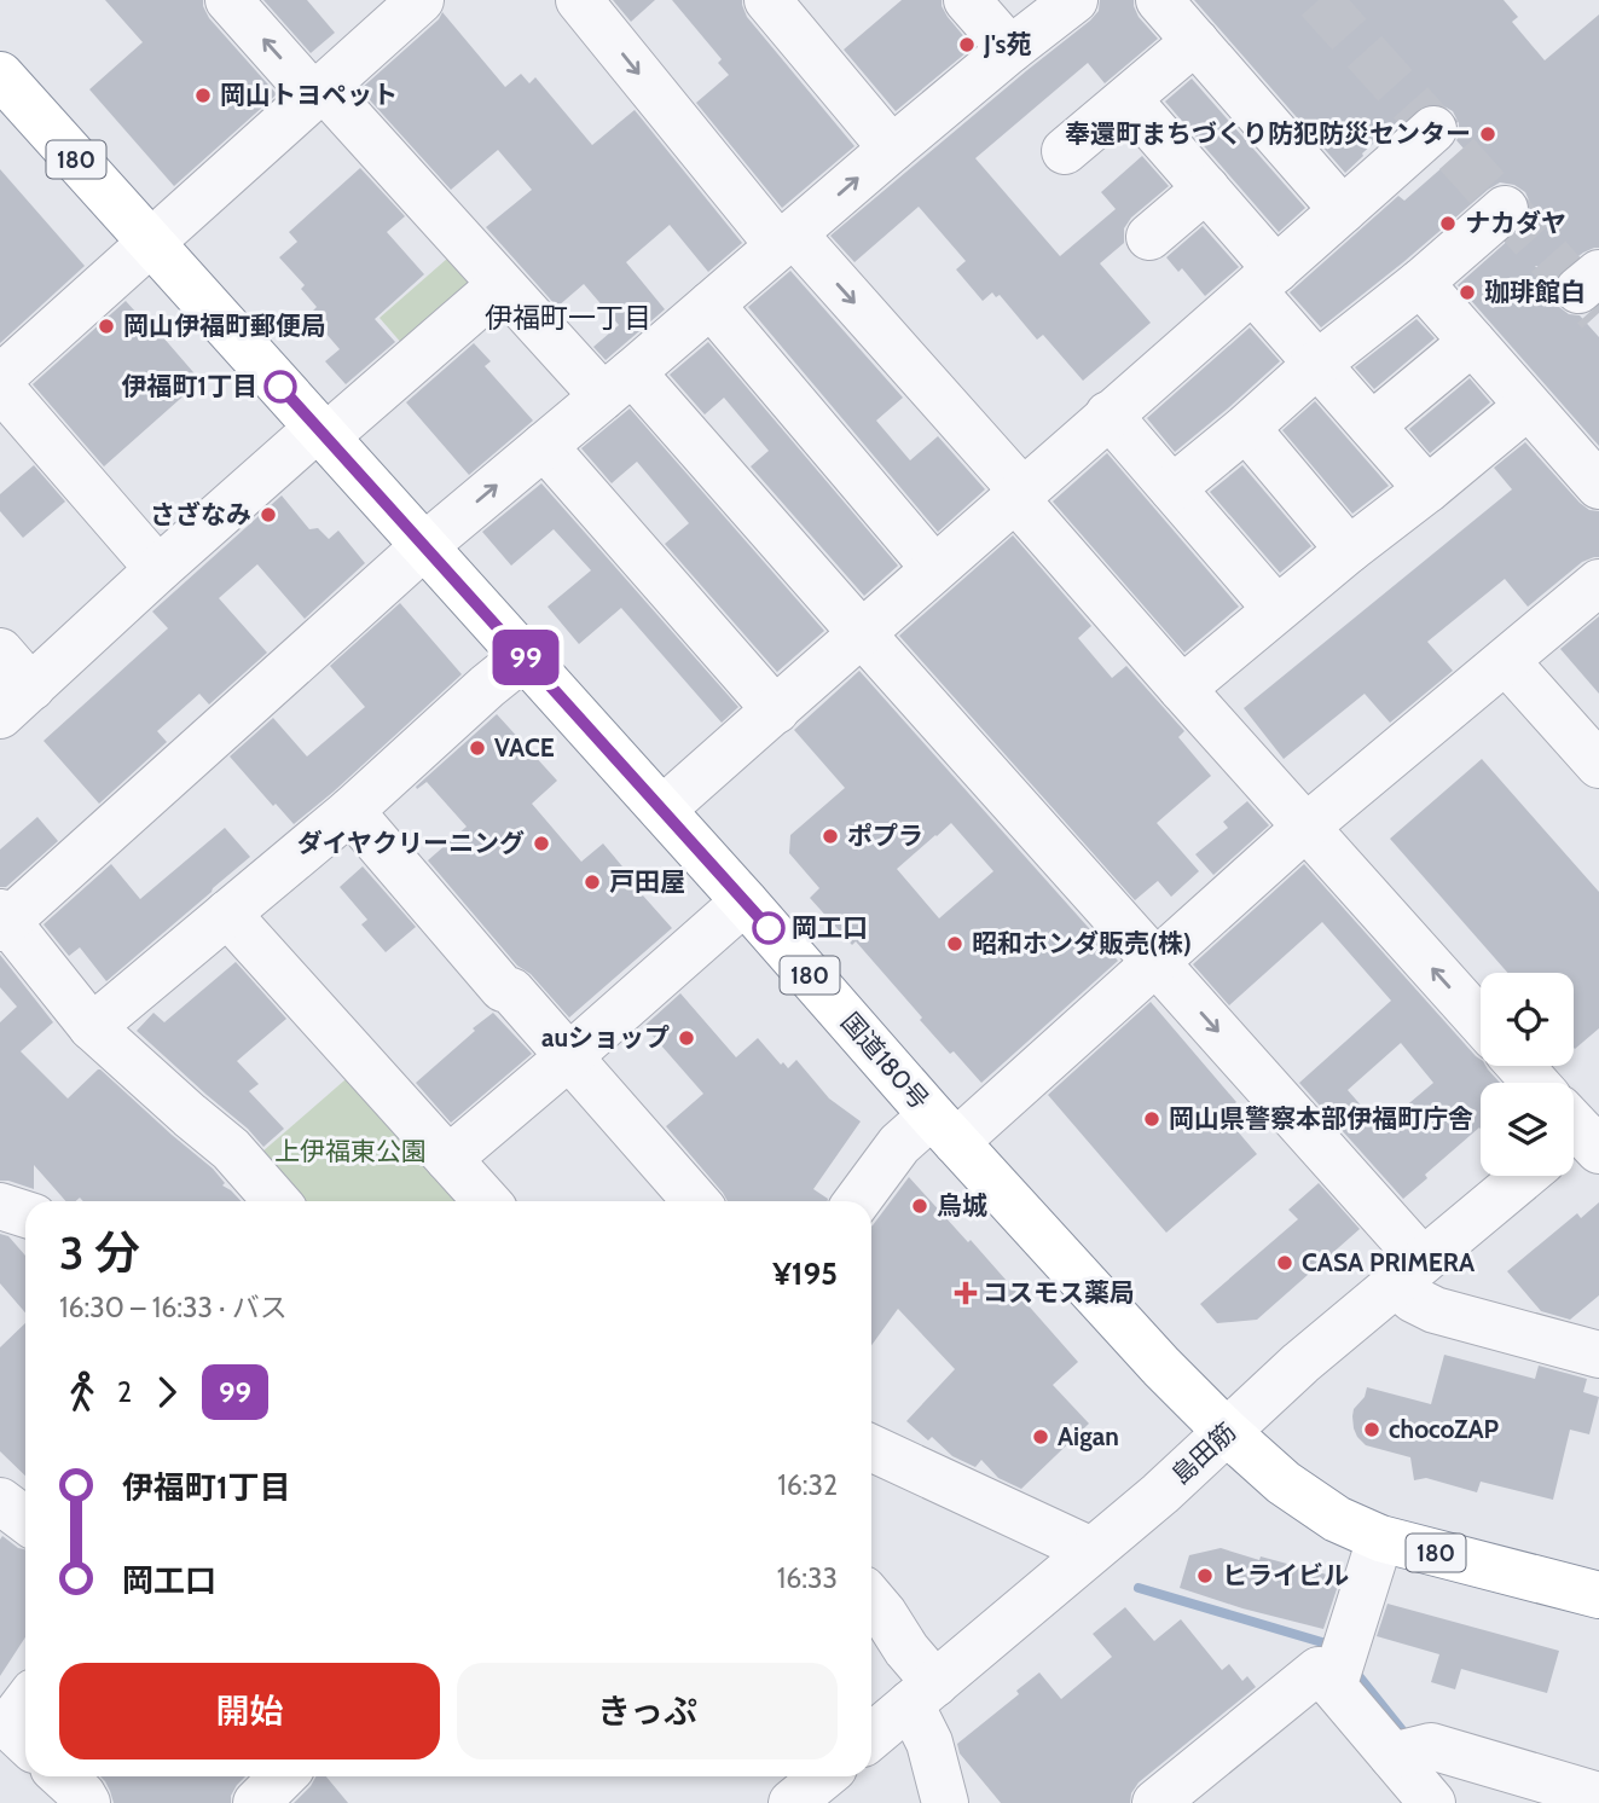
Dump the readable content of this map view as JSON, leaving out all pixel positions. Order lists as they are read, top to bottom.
{
  "streets": {
    "highway": ["180", "国道180号"],
    "street": ["島田筋"]
  },
  "crossings": [
    ["国道180号", "島田筋"]
  ],
  "districts": ["伊福町一丁目"],
  "parks": ["上伊福東公園"],
  "places": {
    "other": [
      "J's苑",
      "岡山トヨペット",
      "奉還町まちづくり防犯防災センター",
      "ナカダヤ",
      "珈琲館白",
      "岡山伊福町郵便局",
      "伊福町1丁目",
      "さざなみ",
      "VACE",
      "ポプラ",
      "ダイヤクリーニング",
      "戸田屋",
      "岡工口",
      "昭和ホンダ販売(株)",
      "auショップ",
      "岡山県警察本部伊福町庁舎",
      "烏城",
      "CASA PRIMERA",
      "chocoZAP",
      "Aigan",
      "ヒライビル"
    ],
    "health": ["コスモス薬局"]
  },
  "lines": ["bus line 99"],
  "page": {
    "on_map": "99",
    "heading": ["3 分", "16:30 – 16:33 · バス", "¥195"],
    "legs": ["2", "99"],
    "list": [
      {
        "name": "伊福町1丁目",
        "value": "16:32"
      },
      {
        "name": "岡工口",
        "value": "16:33"
      }
    ],
    "buttons": ["開始", "きっぷ"]
  }
}
